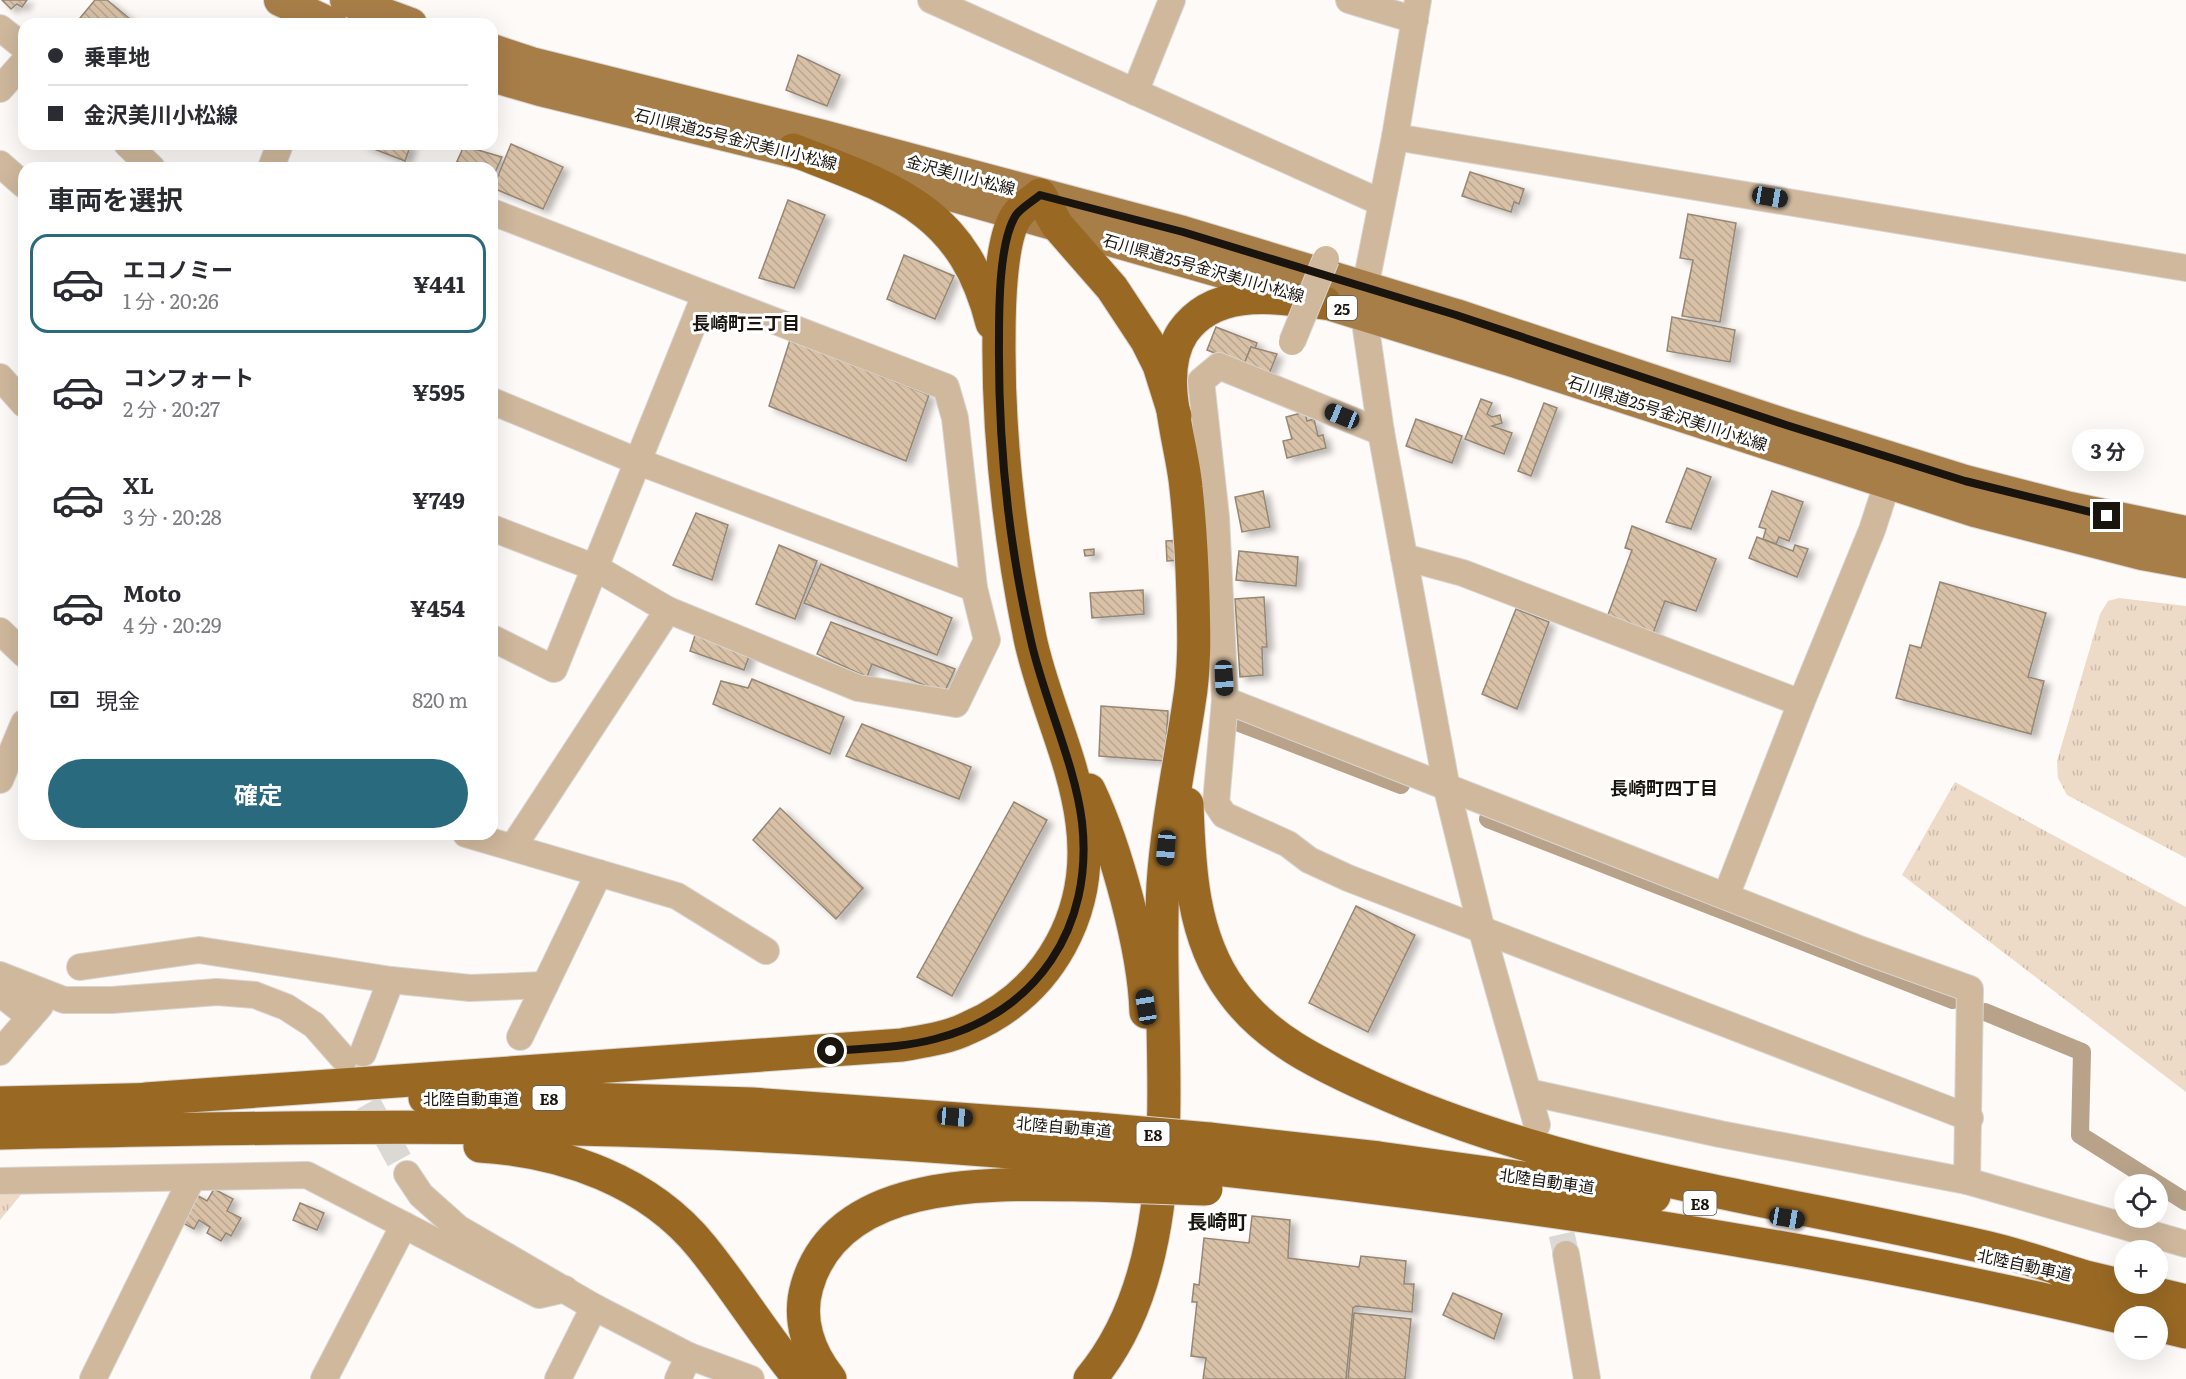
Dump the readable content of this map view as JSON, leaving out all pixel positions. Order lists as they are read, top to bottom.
{
  "streets": {
    "highway": ["北陸自動車道", "E8"],
    "main road": ["石川県道25号金沢美川小松線", "金沢美川小松線", "25"]
  },
  "crossings": [
    ["石川県道25号金沢美川小松線", "金沢美川小松線"]
  ],
  "districts": ["長崎町三丁目", "長崎町四丁目", "長崎町"],
  "page": {
    "banner": ["乗車地", "金沢美川小松線"],
    "heading": "車両を選択",
    "list": [
      {
        "name": "エコノミー",
        "note": "1 分 · 20:26",
        "value": "¥441"
      },
      {
        "name": "コンフォート",
        "note": "2 分 · 20:27",
        "value": "¥595"
      },
      {
        "name": "XL",
        "note": "3 分 · 20:28",
        "value": "¥749"
      },
      {
        "name": "Moto",
        "note": "4 分 · 20:29",
        "value": "¥454"
      }
    ],
    "bubble": "3 分",
    "pay": ["現金", "820 m"],
    "buttons": "確定",
    "map_buttons": ["+", "−"]
  }
}
